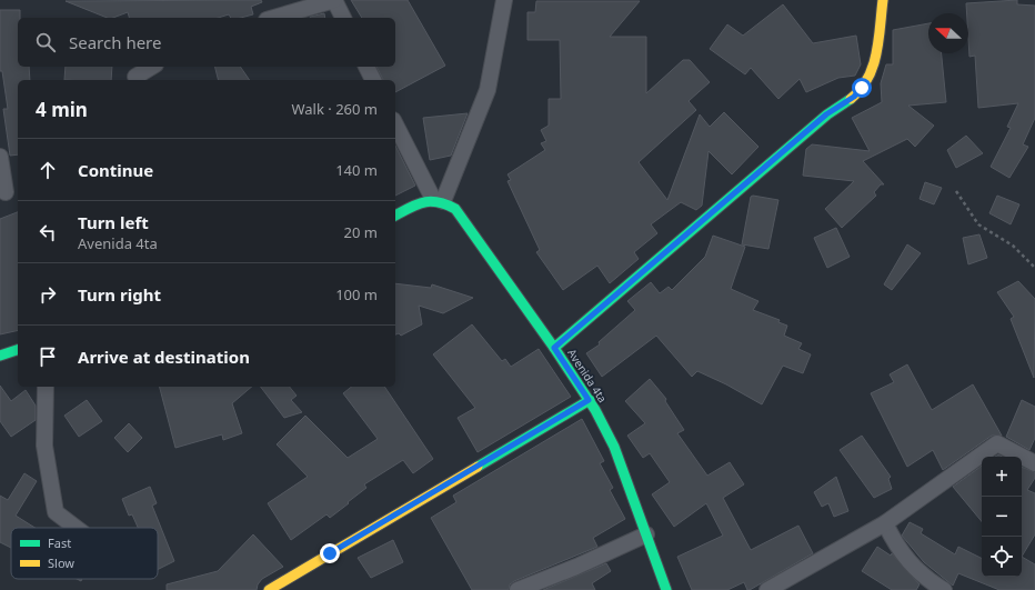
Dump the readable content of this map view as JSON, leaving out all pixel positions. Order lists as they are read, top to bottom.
{
  "streets": {
    "street": ["Avenida 4ta"]
  },
  "legend": ["Fast", "Slow"],
  "north": "left",
  "page": {
    "search": "Search here",
    "heading": ["4 min", "Walk · 260 m"],
    "list": [
      ["Continue", "140 m"],
      ["Turn left", "Avenida 4ta", "20 m"],
      ["Turn right", "100 m"],
      "Arrive at destination"
    ],
    "map_buttons": ["+", "−"]
  }
}
